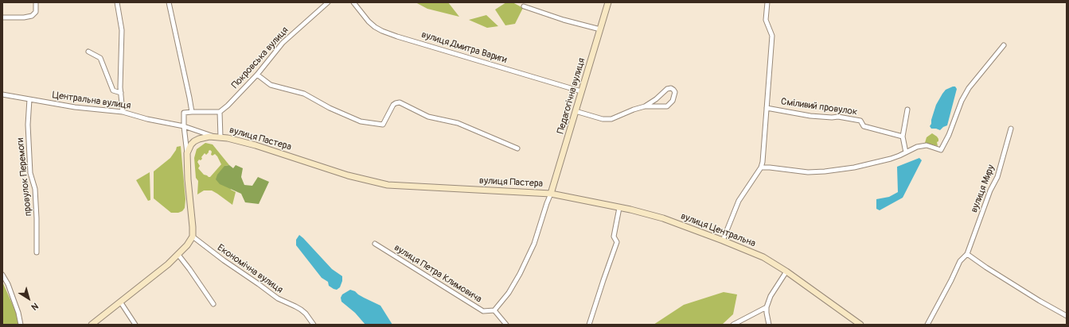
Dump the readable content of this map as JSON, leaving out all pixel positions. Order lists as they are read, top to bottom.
{
  "streets": {
    "street": [
      "вулиця Дмитра Вариги",
      "Покровська вулиця",
      "Педагогічна вулиця",
      "Центральна вулиця",
      "Сміливий провулок",
      "вулиця Пастера",
      "провулок Перемоги",
      "вулиця Миру",
      "вулиця Центральна",
      "Економічна вулиця",
      "вулиця Петра Климовича"
    ]
  },
  "crossings": [
    ["вулиця Дмитра Вариги", "Педагогічна вулиця"],
    ["Педагогічна вулиця", "вулиця Пастера"],
    ["Педагогічна вулиця", "вулиця Центральна"],
    ["Центральна вулиця", "вулиця Пастера"],
    ["Центральна вулиця", "провулок Перемоги"],
    ["Сміливий провулок", "вулиця Центральна"],
    ["вулиця Пастера", "вулиця Центральна"]
  ],
  "north": "bottom right"
}
